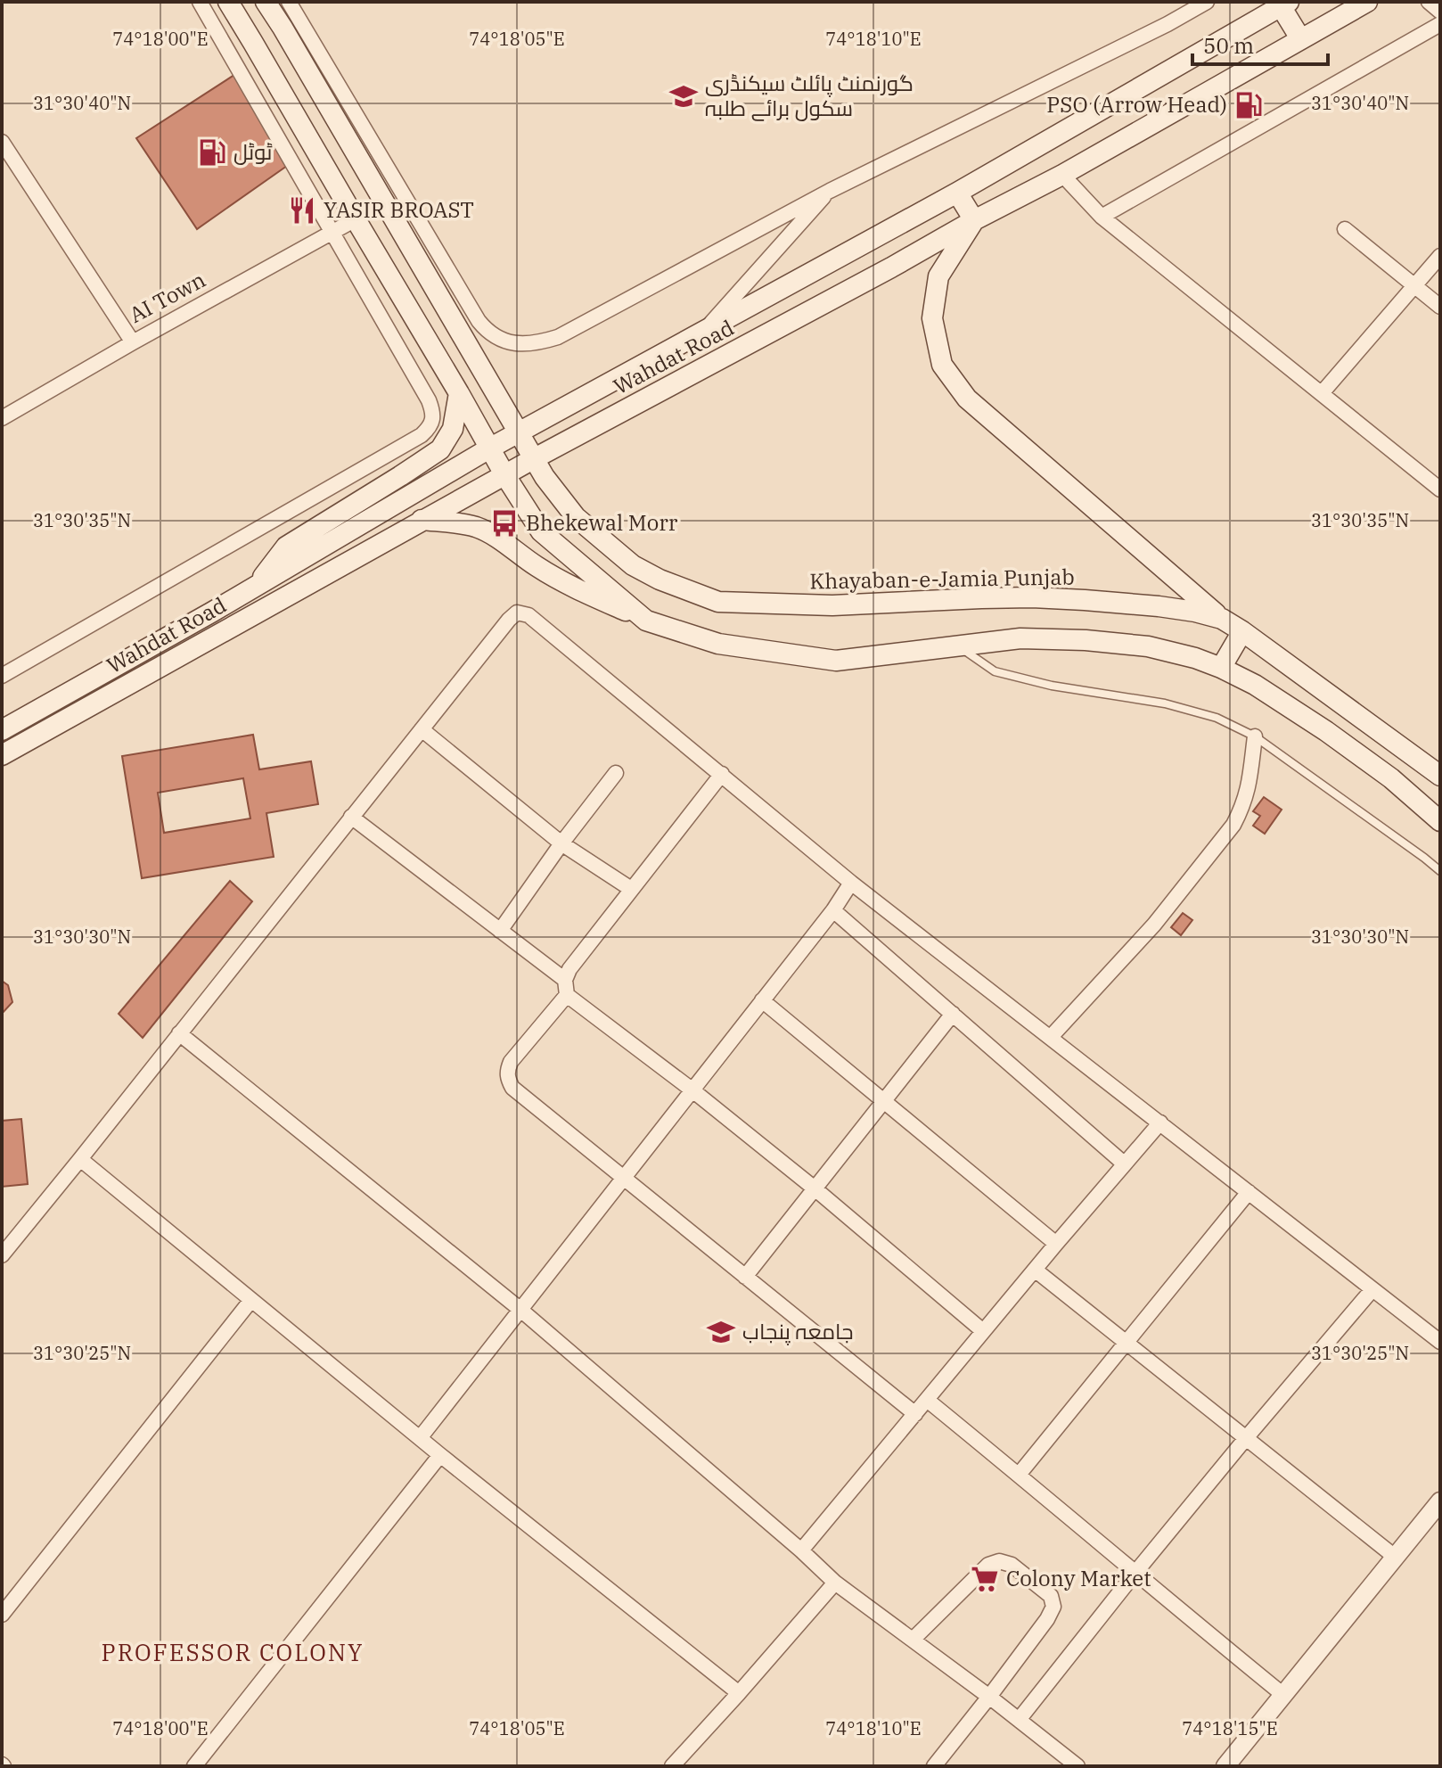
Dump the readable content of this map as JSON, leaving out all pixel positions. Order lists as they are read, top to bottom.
{
  "streets": {
    "main road": ["Wahdat Road", "Khayaban-e-Jamia Punjab"],
    "street": ["AI Town"]
  },
  "crossings": [
    ["Wahdat Road", "Khayaban-e-Jamia Punjab"]
  ],
  "districts": ["PROFESSOR COLONY"],
  "places": {
    "school or university": ["گورنمنٹ پائلٹ سیکنڈری سکول برائے طلبہ", "جامعہ پنجاب"],
    "fuel station": ["PSO (Arrow Head)", "ٹوٹل"],
    "restaurant": ["YASIR BROAST"],
    "bus stop": ["Bhekewal Morr"],
    "supermarket": ["Colony Market"]
  },
  "scale_bar": "50 m",
  "coordinates": [
    "74°18'00\"E",
    "74°18'05\"E",
    "74°18'10\"E",
    "31°30'40\"N",
    "31°30'35\"N",
    "31°30'30\"N",
    "31°30'25\"N",
    "74°18'15\"E"
  ]
}
